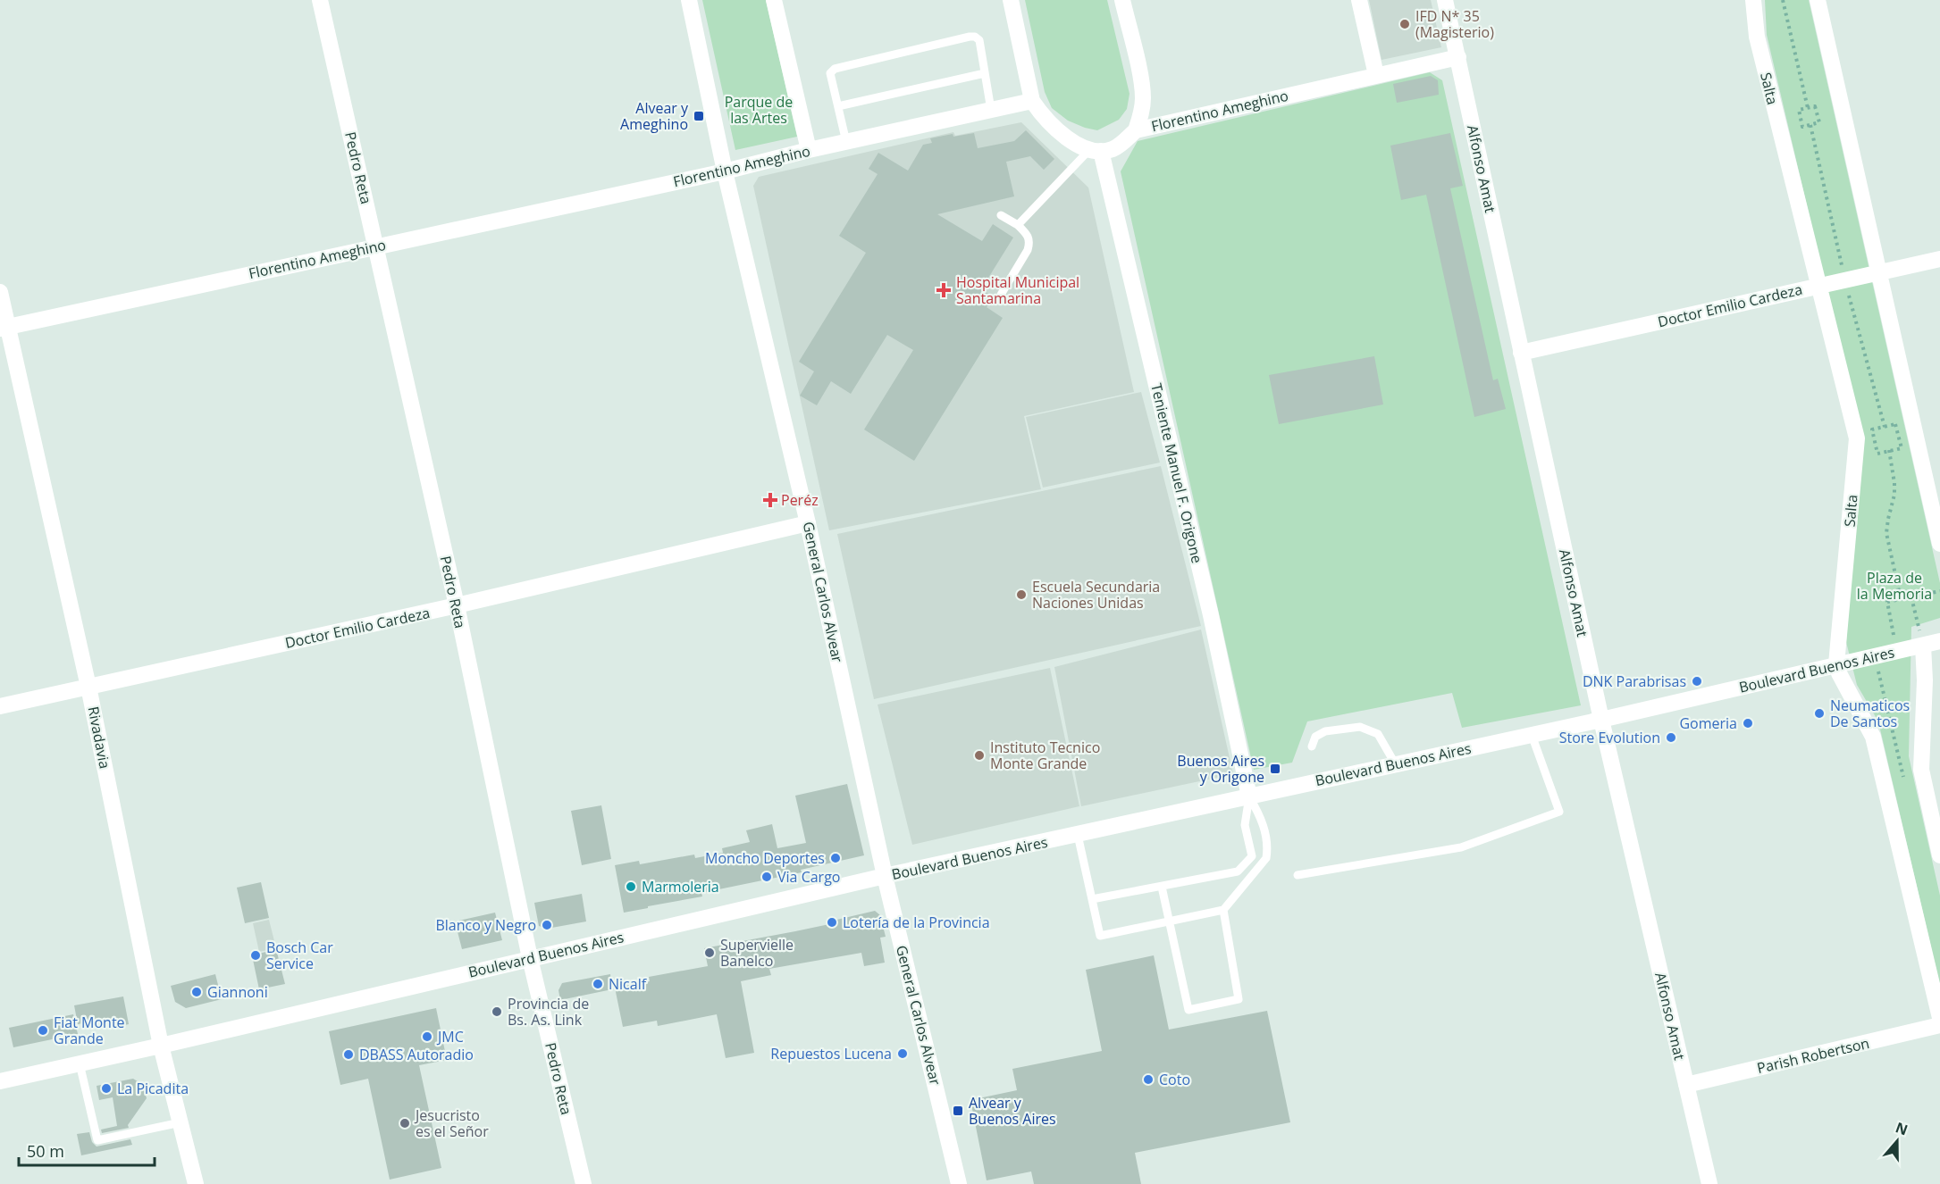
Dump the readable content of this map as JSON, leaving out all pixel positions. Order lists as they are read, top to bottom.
{
  "streets": {
    "street": [
      "Salta",
      "Florentino Ameghino",
      "Pedro Reta",
      "Alfonso Amat",
      "Doctor Emilio Cardeza",
      "Teniente Manuel F. Origone",
      "General Carlos Alvear",
      "Boulevard Buenos Aires",
      "Rivadavia",
      "Parish Robertson"
    ]
  },
  "crossings": [
    ["Salta", "Doctor Emilio Cardeza"],
    ["Salta", "Boulevard Buenos Aires"],
    ["Florentino Ameghino", "Pedro Reta"],
    ["Florentino Ameghino", "Alfonso Amat"],
    ["Florentino Ameghino", "Teniente Manuel F. Origone"],
    ["Florentino Ameghino", "General Carlos Alvear"],
    ["Florentino Ameghino", "Rivadavia"],
    ["Pedro Reta", "Doctor Emilio Cardeza"],
    ["Pedro Reta", "Boulevard Buenos Aires"],
    ["Alfonso Amat", "Doctor Emilio Cardeza"],
    ["Alfonso Amat", "Boulevard Buenos Aires"],
    ["Alfonso Amat", "Parish Robertson"],
    ["Doctor Emilio Cardeza", "General Carlos Alvear"],
    ["Doctor Emilio Cardeza", "Rivadavia"],
    ["Teniente Manuel F. Origone", "Boulevard Buenos Aires"],
    ["General Carlos Alvear", "Boulevard Buenos Aires"],
    ["Boulevard Buenos Aires", "Rivadavia"]
  ],
  "parks": ["Parque de las Artes", "Plaza de la Memoria"],
  "places": {
    "other": [
      "IFD N* 35 (Magisterio)",
      "Escuela Secundaria Naciones Unidas",
      "DNK Parabrisas",
      "Neumaticos De Santos",
      "Gomeria",
      "Store Evolution",
      "Instituto Tecnico Monte Grande",
      "Moncho Deportes",
      "Via Cargo",
      "Marmoleria",
      "Lotería de la Provincia",
      "Blanco y Negro",
      "Supervielle Banelco",
      "Bosch Car Service",
      "Nicalf",
      "Giannoni",
      "Provincia de Bs. As. Link",
      "Fiat Monte Grande",
      "JMC",
      "Repuestos Lucena",
      "DBASS Autoradio",
      "Coto",
      "La Picadita",
      "Jesucristo es el Señor"
    ],
    "transit": ["Alvear y Ameghino", "Buenos Aires y Origone", "Alvear y Buenos Aires"],
    "health": ["Hospital Municipal Santamarina", "Peréz"]
  },
  "scale_bar": "50 m",
  "north": "top"
}
